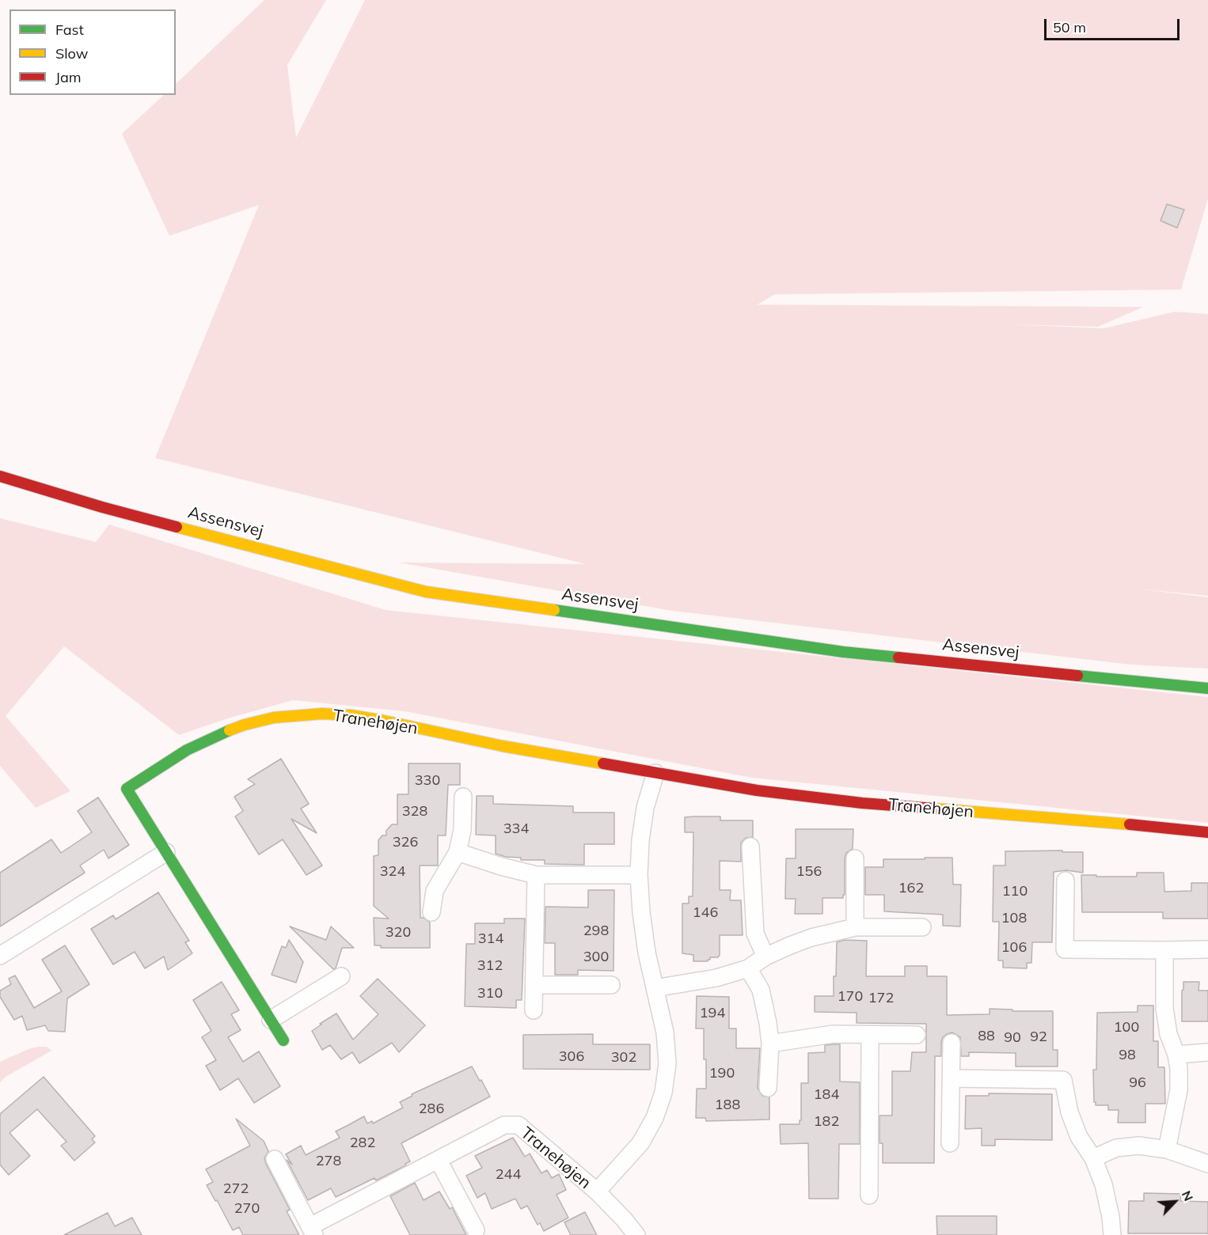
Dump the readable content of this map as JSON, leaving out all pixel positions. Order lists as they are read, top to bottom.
{
  "streets": {
    "street": ["Assensvej", "Tranehøjen"]
  },
  "house_numbers": [
    "330",
    "328",
    "334",
    "326",
    "324",
    "156",
    "162",
    "110",
    "146",
    "108",
    "298",
    "320",
    "314",
    "106",
    "300",
    "312",
    "310",
    "170",
    "172",
    "194",
    "100",
    "88",
    "92",
    "90",
    "98",
    "306",
    "302",
    "190",
    "96",
    "184",
    "188",
    "286",
    "182",
    "282",
    "278",
    "244",
    "272",
    "270"
  ],
  "legend": ["Fast", "Slow", "Jam"],
  "scale_bar": "50 m",
  "north": "top right"
}
